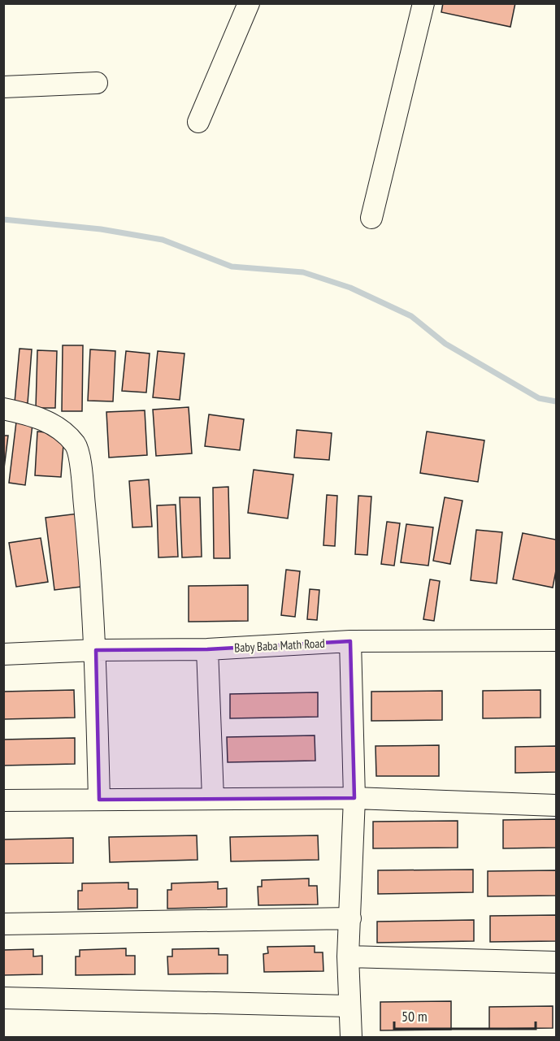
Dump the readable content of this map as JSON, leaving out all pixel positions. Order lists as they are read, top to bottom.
{
  "streets": {
    "street": ["Baby Baba Math Road"]
  },
  "scale_bar": "50 m"
}
